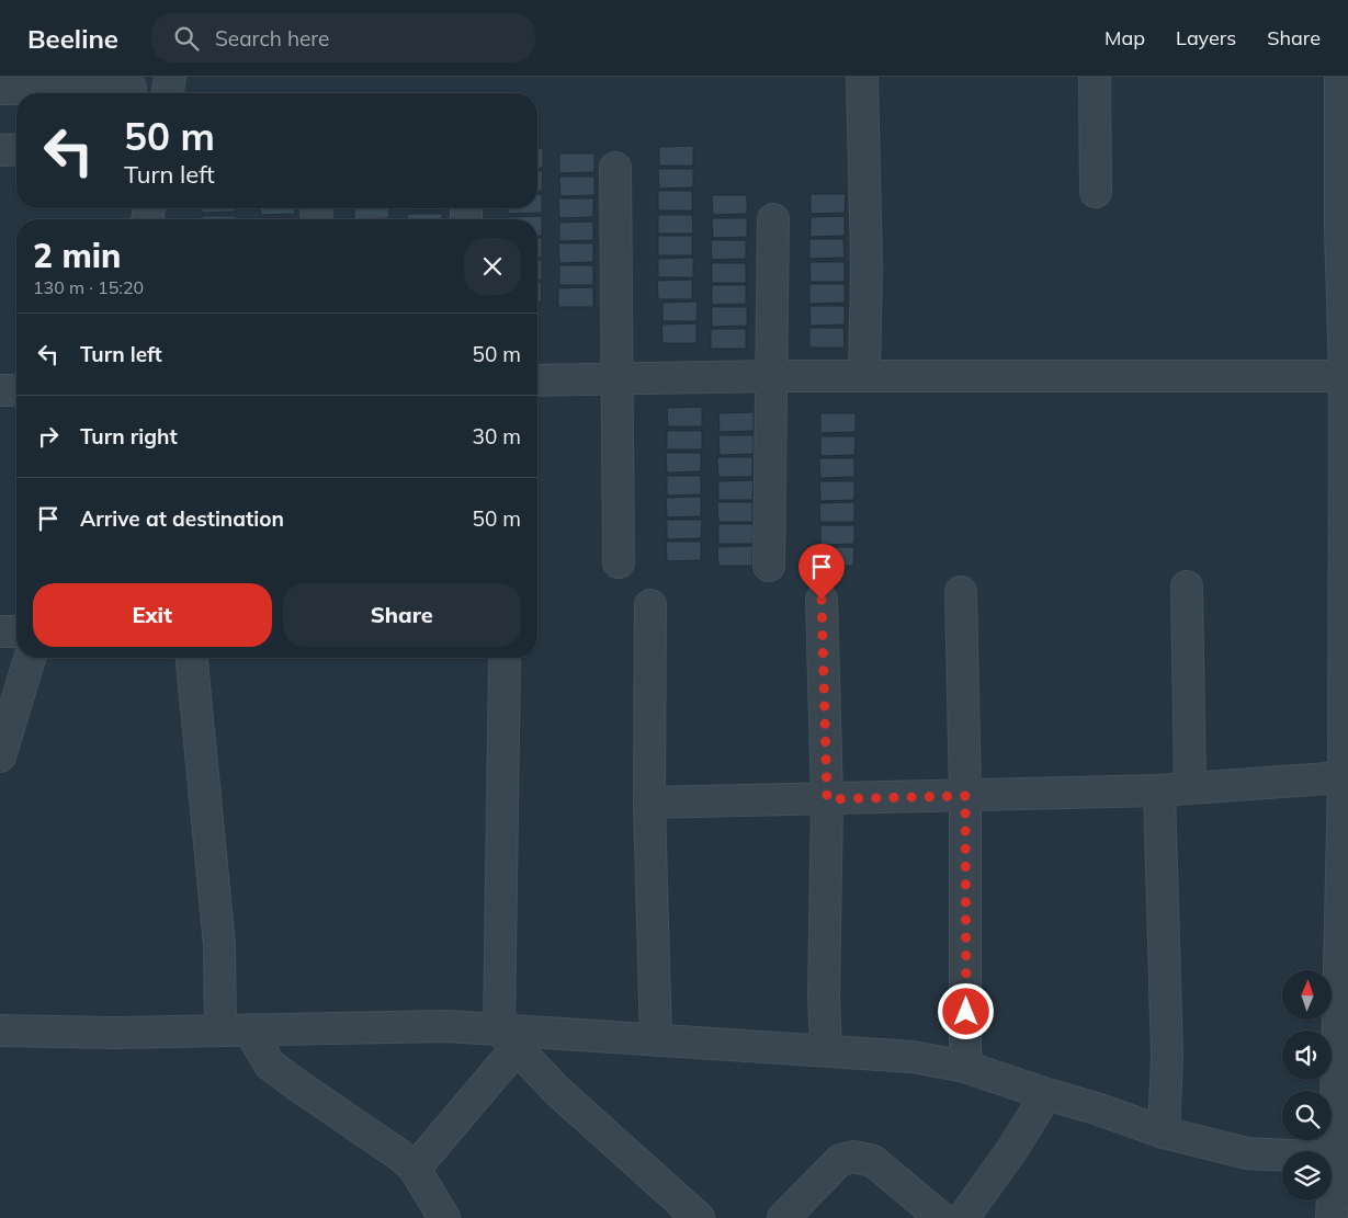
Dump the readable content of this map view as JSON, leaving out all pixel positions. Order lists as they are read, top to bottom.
{
  "north": "top",
  "page": {
    "header": "Beeline",
    "search": "Search here",
    "nav": ["Map", "Layers", "Share"],
    "turn": ["50 m", "Turn left"],
    "heading": ["2 min", "130 m · 15:20"],
    "list": [
      {
        "name": "Turn left",
        "value": "50 m"
      },
      {
        "name": "Turn right",
        "value": "30 m"
      },
      {
        "name": "Arrive at destination",
        "value": "50 m"
      }
    ],
    "buttons": ["Exit", "Share"]
  }
}
